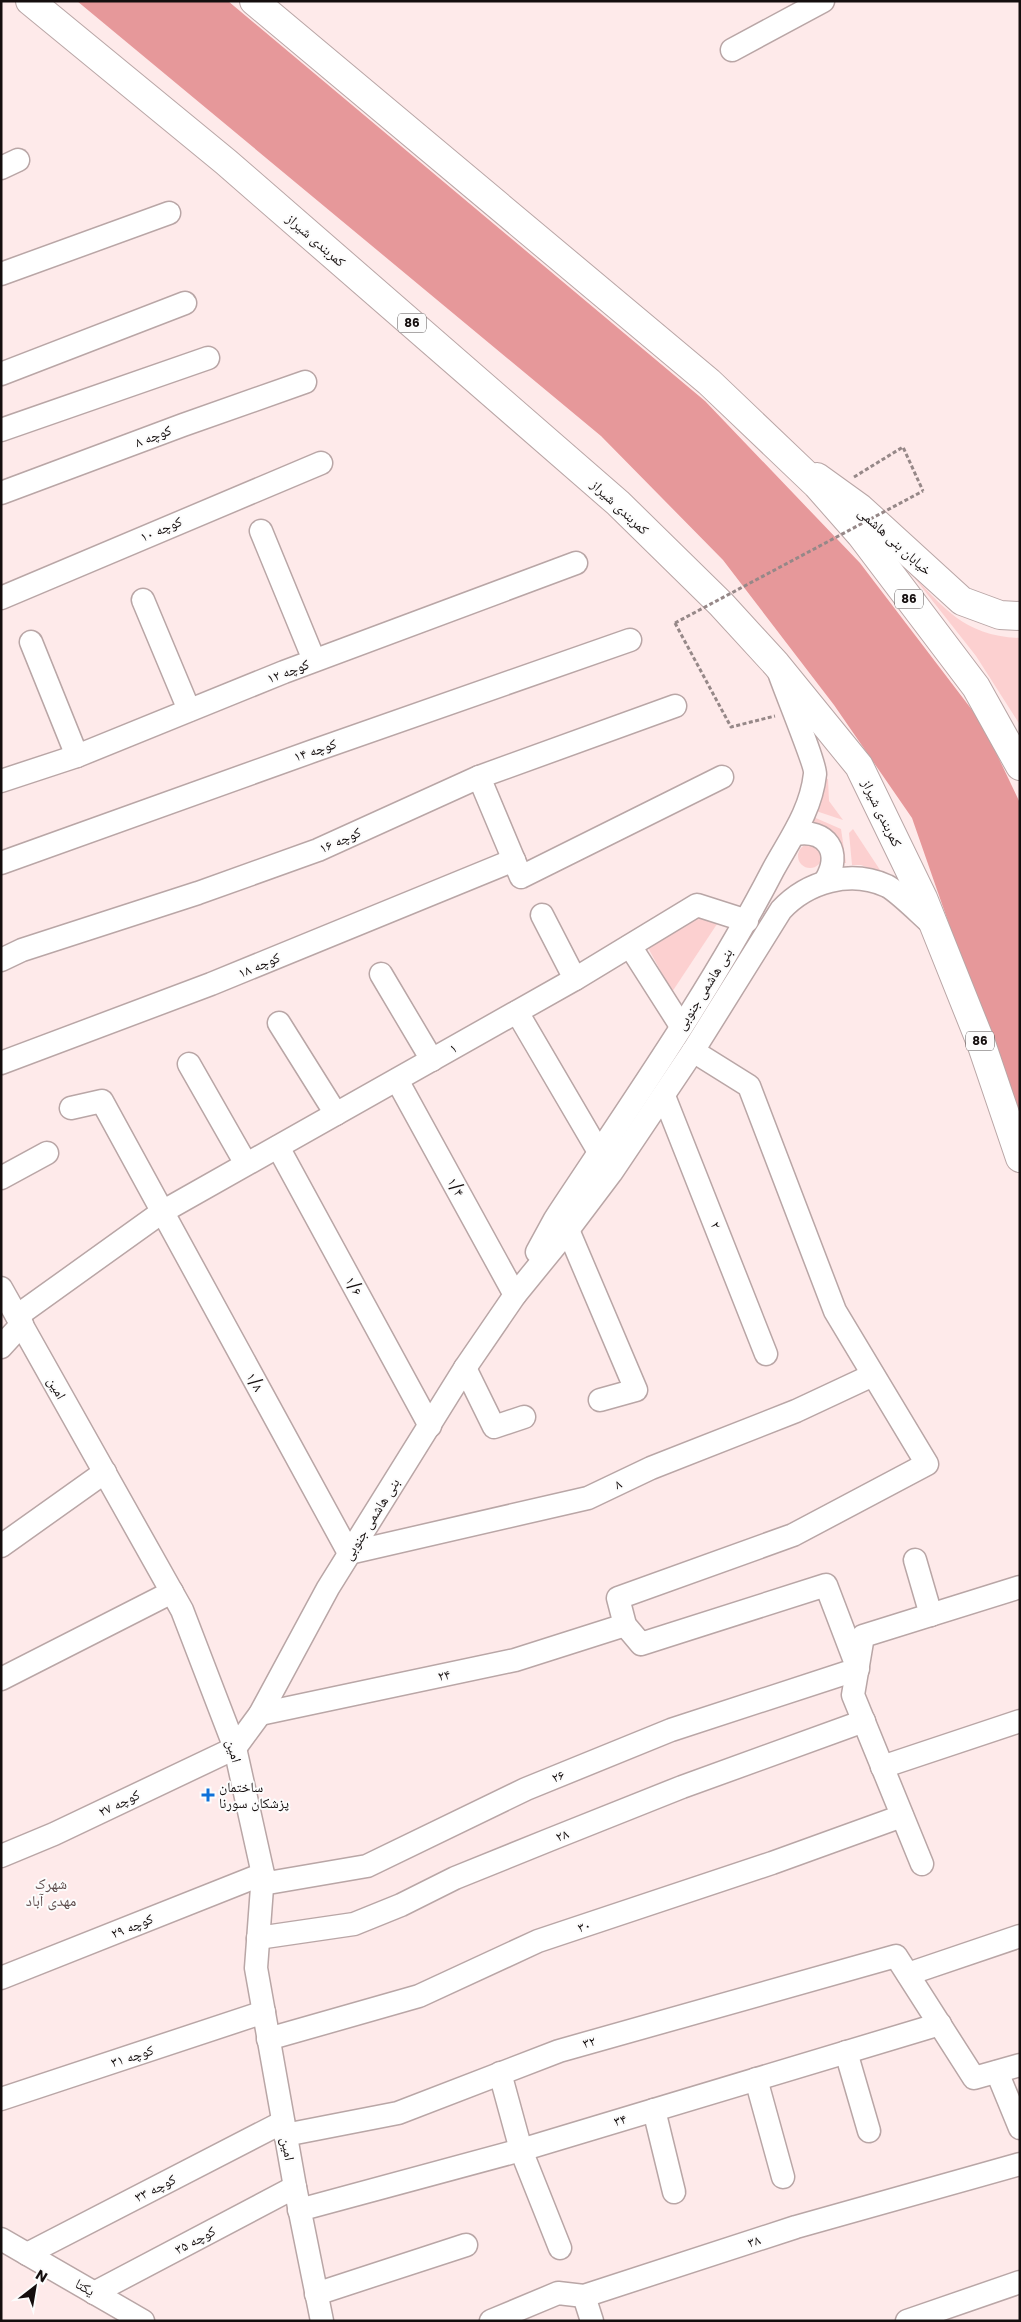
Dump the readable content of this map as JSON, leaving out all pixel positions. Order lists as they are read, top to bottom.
{
  "streets": {
    "main road": ["کمربندی شیراز", "86", "خیابان بنی هاشمی"],
    "street": [
      "کوچه ۸",
      "کوچه ۱۰",
      "کوچه ۱۲",
      "کوچه ۱۴",
      "کوچه ۱۶",
      "کوچه ۱۸",
      "بنی هاشمی جنوبی",
      "۱",
      "۱/۴",
      "۲",
      "۱/۶",
      "۱/۸",
      "امین",
      "۸",
      "۲۴",
      "۲۶",
      "کوچه ۲۷",
      "۲۸",
      "کوچه ۲۹",
      "۳۰",
      "۳۲",
      "کوچه ۳۱",
      "۳۴",
      "کوچه ۳۳",
      "کوچه ۳۵",
      "۳۸",
      "یکتا"
    ]
  },
  "crossings": [
    ["کمربندی شیراز", "بنی هاشمی جنوبی"],
    ["86", "خیابان بنی هاشمی"],
    ["بنی هاشمی جنوبی", "۱"],
    ["بنی هاشمی جنوبی", "۱/۴"],
    ["بنی هاشمی جنوبی", "۲"],
    ["بنی هاشمی جنوبی", "۱/۶"],
    ["بنی هاشمی جنوبی", "۱/۸"],
    ["بنی هاشمی جنوبی", "امین"],
    ["بنی هاشمی جنوبی", "۸"],
    ["بنی هاشمی جنوبی", "۲۴"],
    ["بنی هاشمی جنوبی", "کوچه ۲۷"],
    ["۱", "۱/۴"],
    ["۱", "۱/۶"],
    ["۱", "۱/۸"],
    ["۱", "امین"],
    ["۱/۸", "۸"],
    ["امین", "۲۶"],
    ["امین", "کوچه ۲۷"],
    ["امین", "۲۸"],
    ["امین", "کوچه ۲۹"],
    ["امین", "۳۰"],
    ["امین", "۳۲"],
    ["امین", "کوچه ۳۱"],
    ["امین", "۳۴"],
    ["امین", "کوچه ۳۳"],
    ["امین", "کوچه ۳۵"],
    ["۲۶", "کوچه ۲۹"],
    ["۳۲", "کوچه ۳۳"],
    ["کوچه ۳۳", "یکتا"],
    ["کوچه ۳۵", "یکتا"]
  ],
  "districts": ["شهرک مهدی آباد"],
  "places": {
    "health": ["ساختمان پزشکان سورنا"]
  },
  "north": "top right"
}
